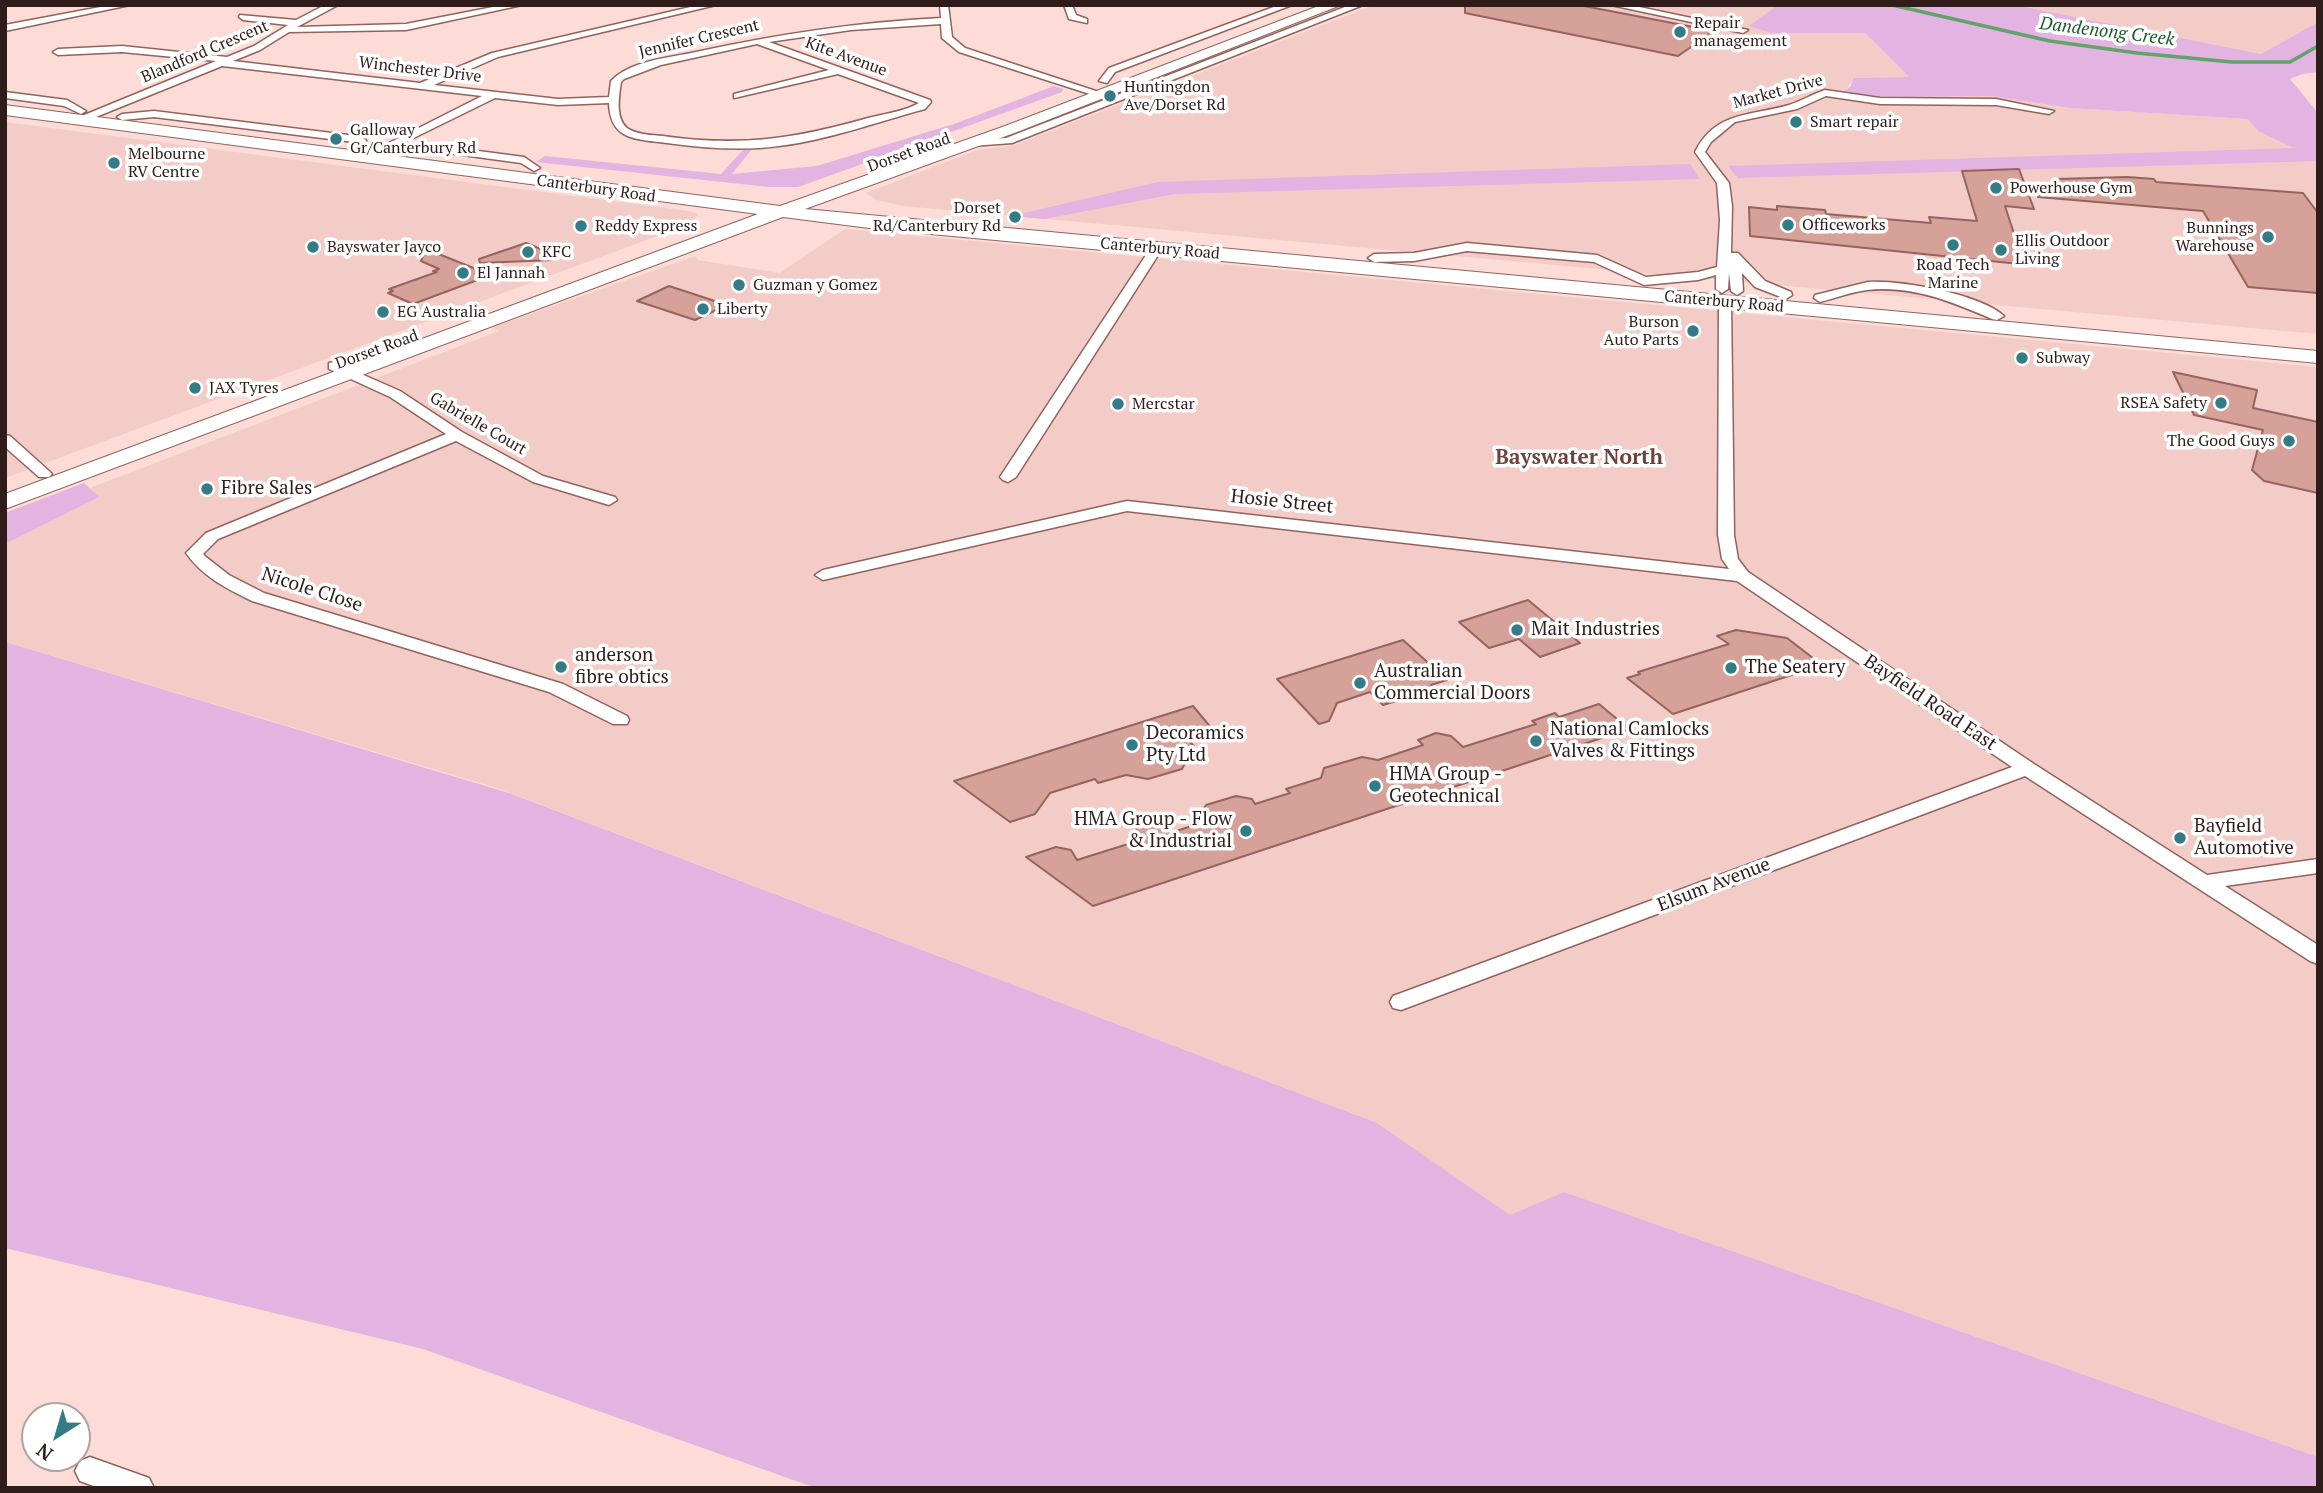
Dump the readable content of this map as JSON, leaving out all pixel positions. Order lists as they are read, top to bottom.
{
  "streets": {
    "main road": ["Dorset Road", "Canterbury Road"],
    "street": [
      "Jennifer Crescent",
      "Blandford Crescent",
      "Kite Avenue",
      "Winchester Drive",
      "Market Drive",
      "Gabrielle Court",
      "Hosie Street",
      "Nicole Close",
      "Bayfield Road East",
      "Elsum Avenue"
    ]
  },
  "crossings": [
    ["Jennifer Crescent", "Kite Avenue"],
    ["Jennifer Crescent", "Winchester Drive"],
    ["Blandford Crescent", "Winchester Drive"],
    ["Blandford Crescent", "Canterbury Road"],
    ["Kite Avenue", "Winchester Drive"],
    ["Market Drive", "Canterbury Road"],
    ["Dorset Road", "Canterbury Road"],
    ["Dorset Road", "Gabrielle Court"],
    ["Gabrielle Court", "Nicole Close"],
    ["Hosie Street", "Bayfield Road East"],
    ["Bayfield Road East", "Elsum Avenue"]
  ],
  "districts": ["Bayswater North"],
  "water": ["Dandenong Creek"],
  "places": [
    "Repair management",
    "Huntingdon Ave/Dorset Rd",
    "Smart repair",
    "Galloway Gr/Canterbury Rd",
    "Melbourne RV Centre",
    "Powerhouse Gym",
    "Dorset Rd/Canterbury Rd",
    "Officeworks",
    "Reddy Express",
    "Bunnings Warehouse",
    "Road Tech Marine",
    "Bayswater Jayco",
    "Ellis Outdoor Living",
    "KFC",
    "El Jannah",
    "Guzman y Gomez",
    "Liberty",
    "EG Australia",
    "Burson Auto Parts",
    "Subway",
    "JAX Tyres",
    "RSEA Safety",
    "Mercstar",
    "The Good Guys",
    "Fibre Sales",
    "Mait Industries",
    "anderson fibre obtics",
    "The Seatery",
    "Australian Commercial Doors",
    "National Camlocks Valves & Fittings",
    "Decoramics Pty Ltd",
    "HMA Group - Geotechnical",
    "HMA Group - Flow & Industrial",
    "Bayfield Automotive"
  ],
  "north": "bottom left"
}
